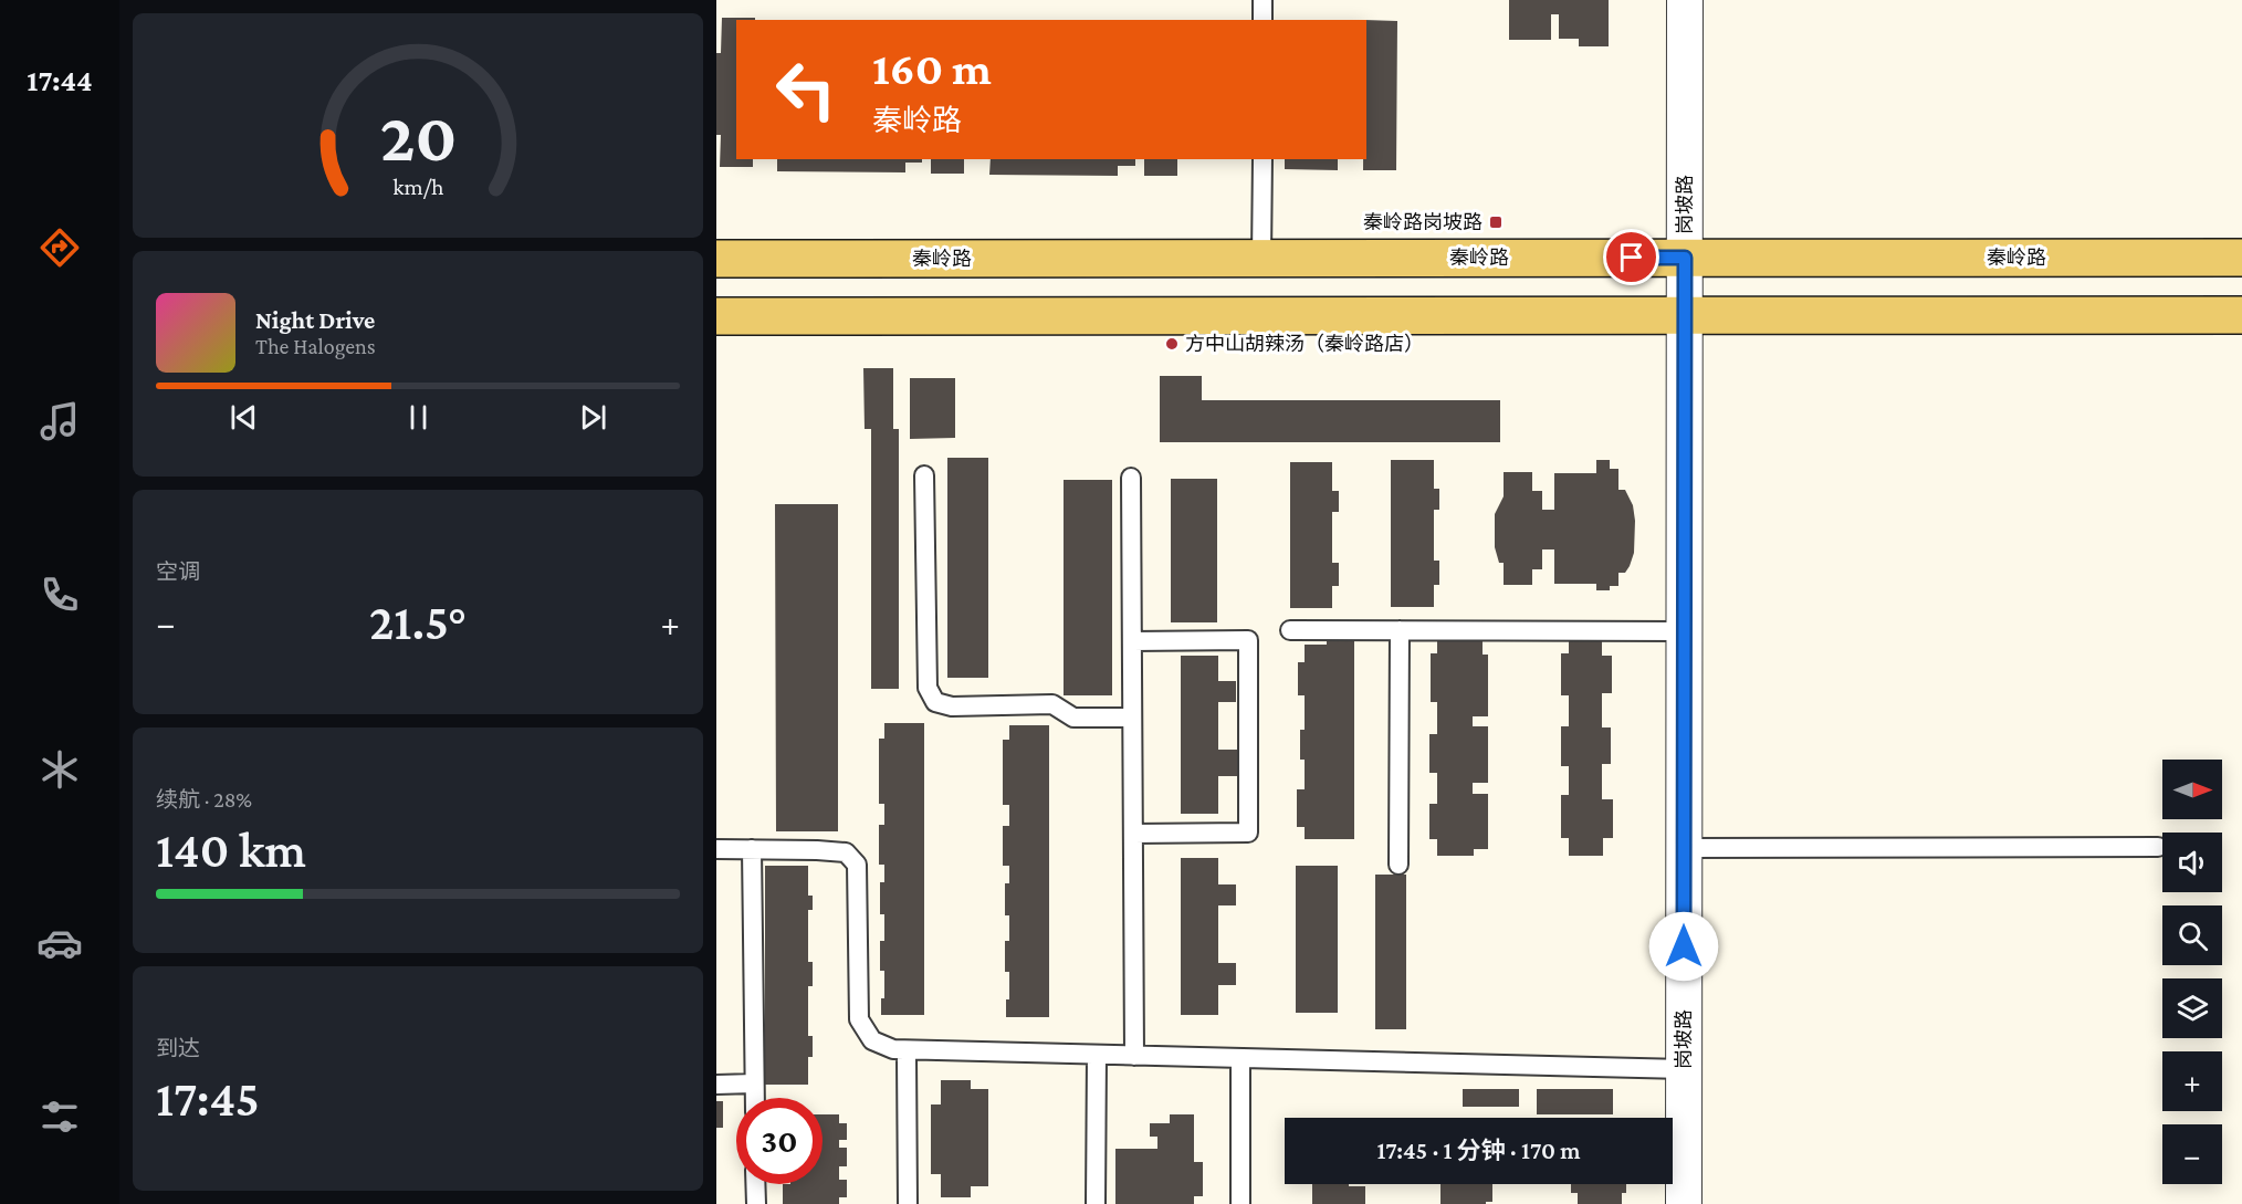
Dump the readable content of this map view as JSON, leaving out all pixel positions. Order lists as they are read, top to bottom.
{
  "streets": {
    "main road": ["秦岭路"],
    "street": ["岗坡路"]
  },
  "crossings": [
    ["岗坡路", "秦岭路"]
  ],
  "places": {
    "transit": ["秦岭路岗坡路"],
    "other": ["方中山胡辣汤（秦岭路店）"]
  },
  "north": "right",
  "page": {
    "tabs": "17:44",
    "turn": ["160 m", "秦岭路"],
    "song": ["Night Drive", "The Halogens"],
    "tile": [
      "空调",
      ["续航 · 28%", "140 km"],
      ["到达", "17:45"]
    ],
    "heat": ["−", "21.5°", "+"],
    "map_buttons": ["+", "−"],
    "limit": "30",
    "trip": "17:45 · 1 分钟 · 170 m",
    "gauge": ["20", "km/h"]
  }
}
